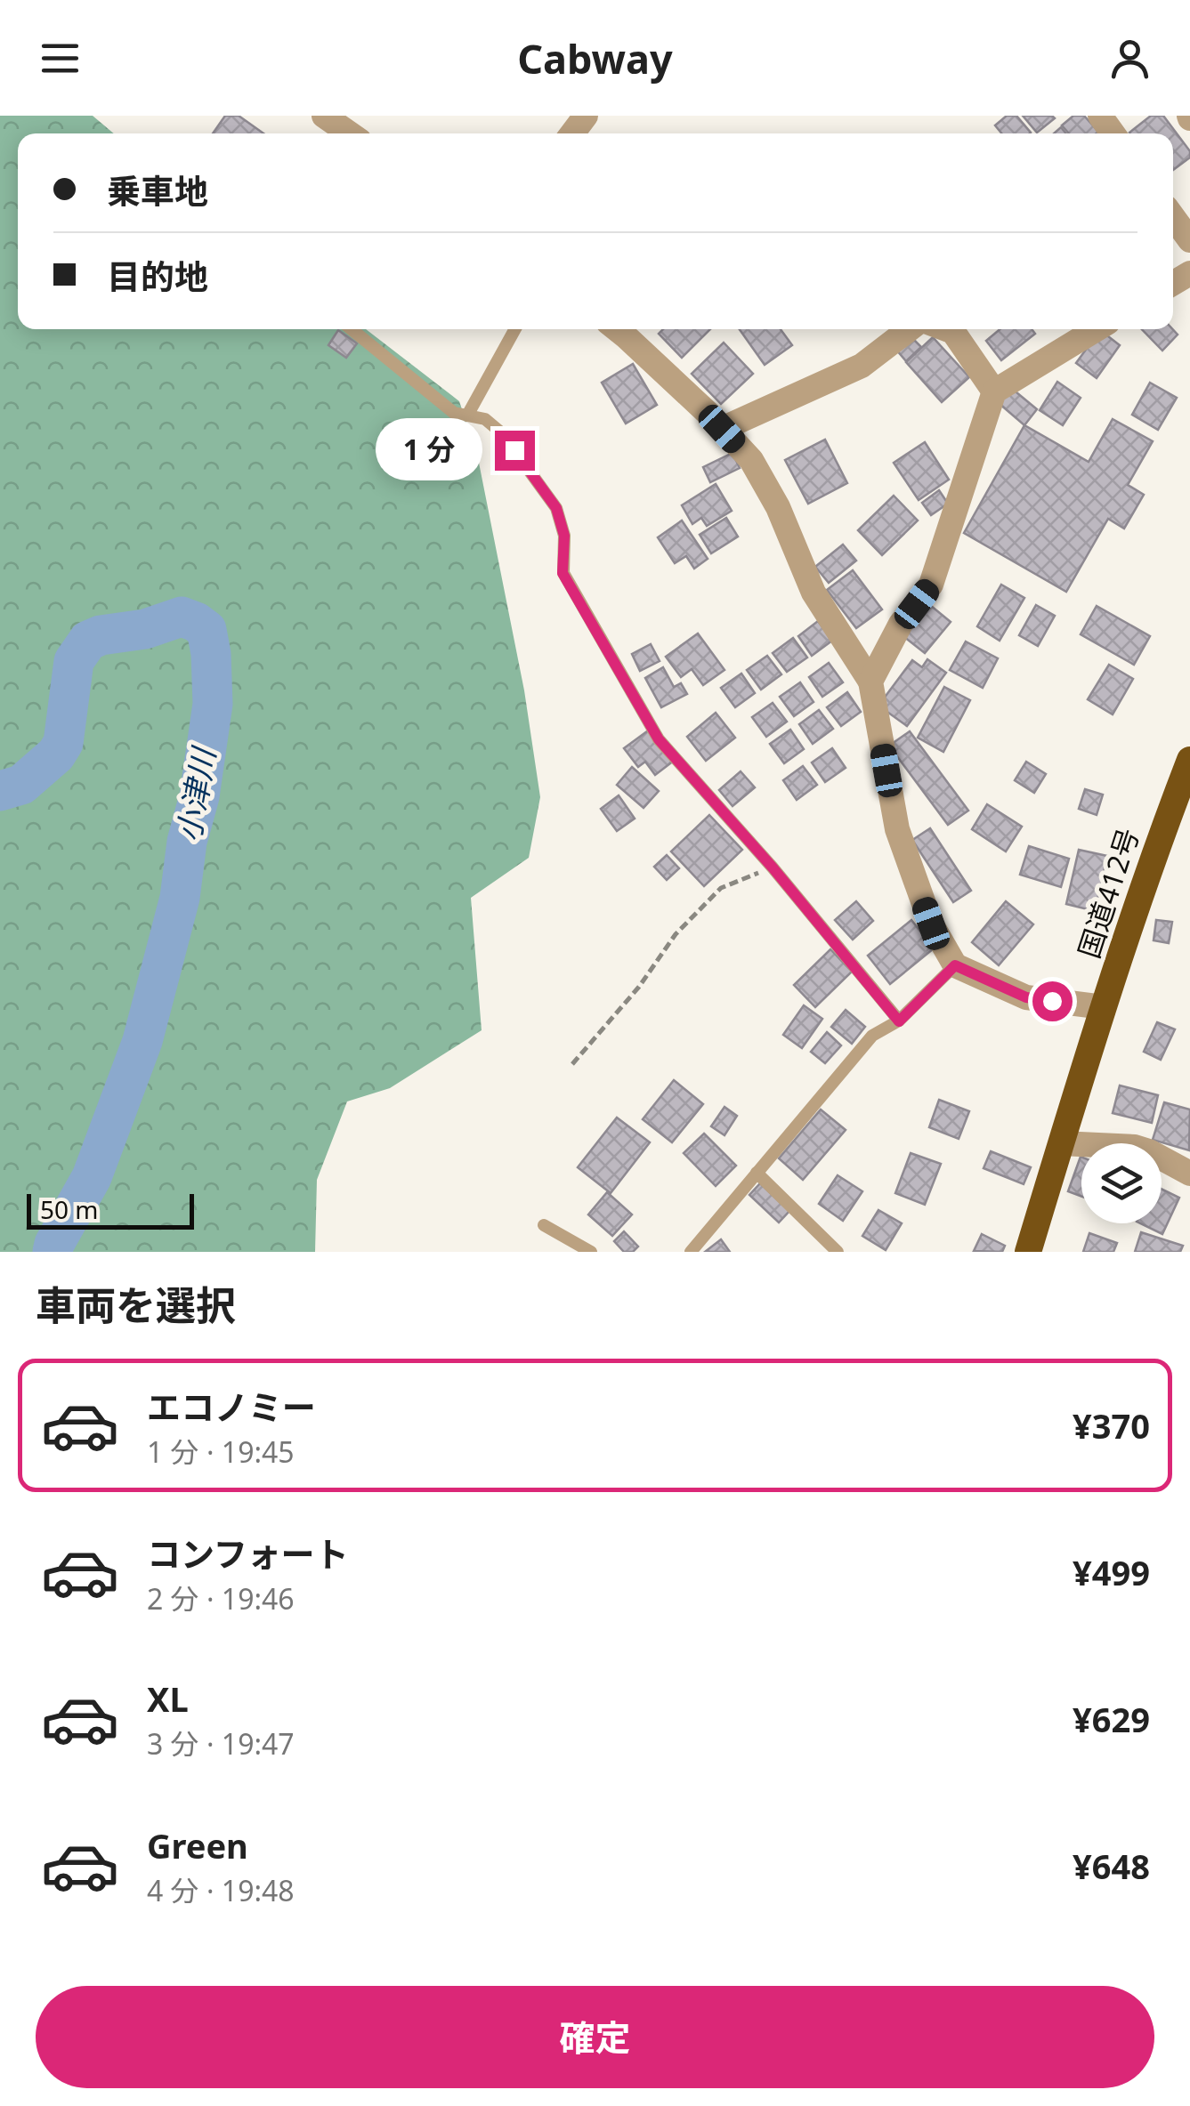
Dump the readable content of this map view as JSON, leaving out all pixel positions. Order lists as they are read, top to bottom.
{
  "streets": {
    "highway": ["国道412号"]
  },
  "water": ["小津川"],
  "scale_bar": "50 m",
  "page": {
    "header": "Cabway",
    "banner": ["乗車地", "目的地"],
    "bubble": "1 分",
    "scale": "50 m",
    "heading": "車両を選択",
    "list": [
      {
        "name": "エコノミー",
        "note": "1 分 · 19:45",
        "value": "¥370"
      },
      {
        "name": "コンフォート",
        "note": "2 分 · 19:46",
        "value": "¥499"
      },
      {
        "name": "XL",
        "note": "3 分 · 19:47",
        "value": "¥629"
      },
      {
        "name": "Green",
        "note": "4 分 · 19:48",
        "value": "¥648"
      }
    ],
    "buttons": "確定"
  }
}
